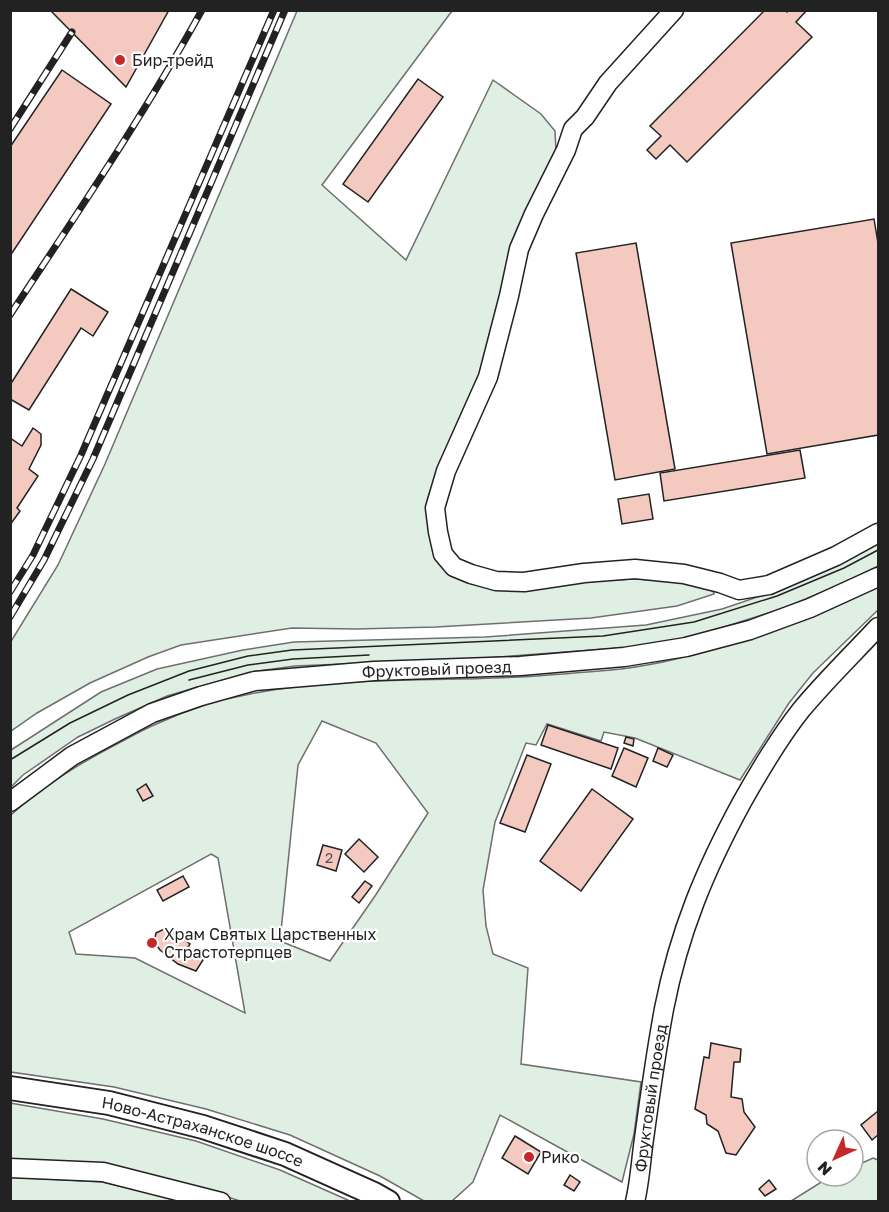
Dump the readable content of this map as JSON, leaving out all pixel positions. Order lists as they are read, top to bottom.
{
  "streets": {
    "main road": ["Ново-Астраханское шоссе"],
    "street": ["Фруктовый проезд"]
  },
  "places": ["Бир-трейд", "Храм Святых Царственных Страстотерпцев", "Рико"],
  "house_numbers": ["2"],
  "north": "bottom left"
}
